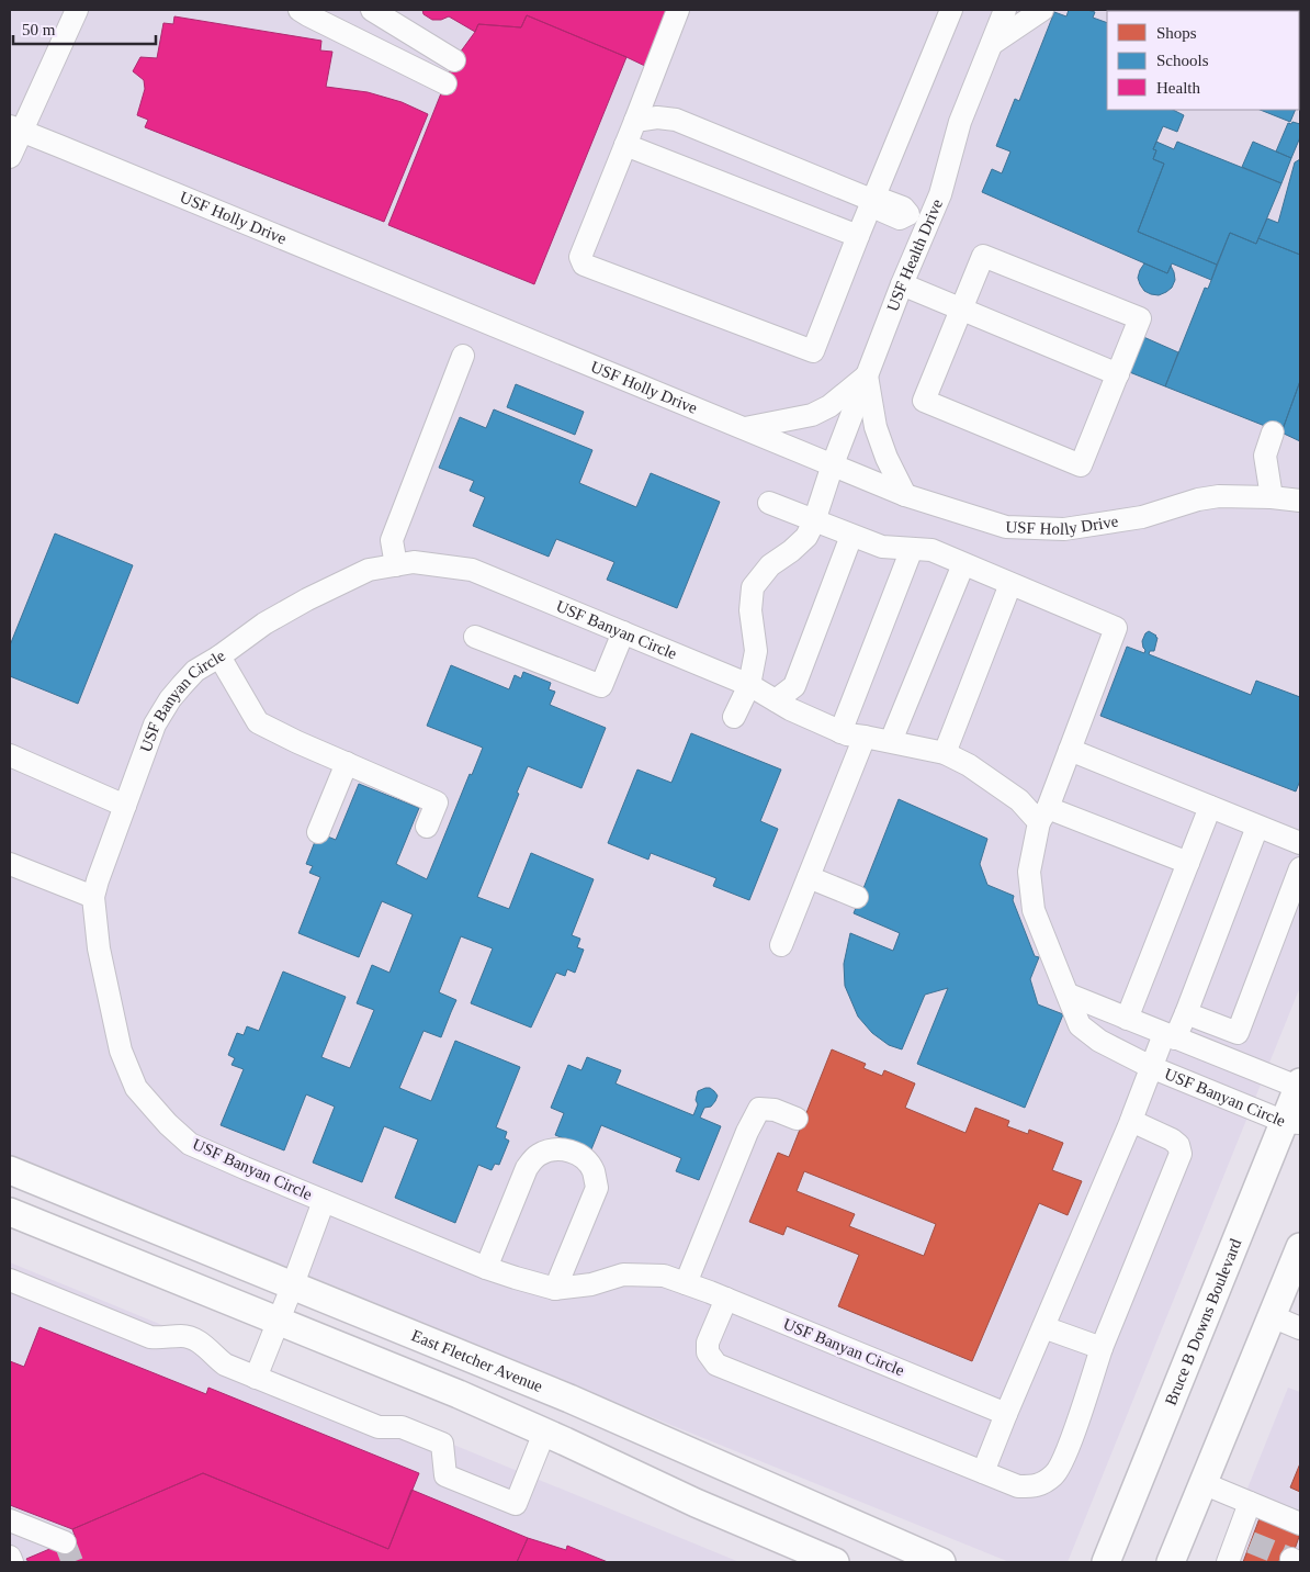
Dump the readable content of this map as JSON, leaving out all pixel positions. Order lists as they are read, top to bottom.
{
  "streets": {
    "main road": ["Bruce B Downs Boulevard", "East Fletcher Avenue"],
    "street": ["USF Holly Drive", "USF Health Drive", "USF Banyan Circle"]
  },
  "crossings": [
    ["USF Holly Drive", "USF Health Drive"],
    ["USF Banyan Circle", "Bruce B Downs Boulevard"],
    ["USF Banyan Circle", "East Fletcher Avenue"]
  ],
  "legend": ["Shops", "Schools", "Health"],
  "scale_bar": "50 m"
}
